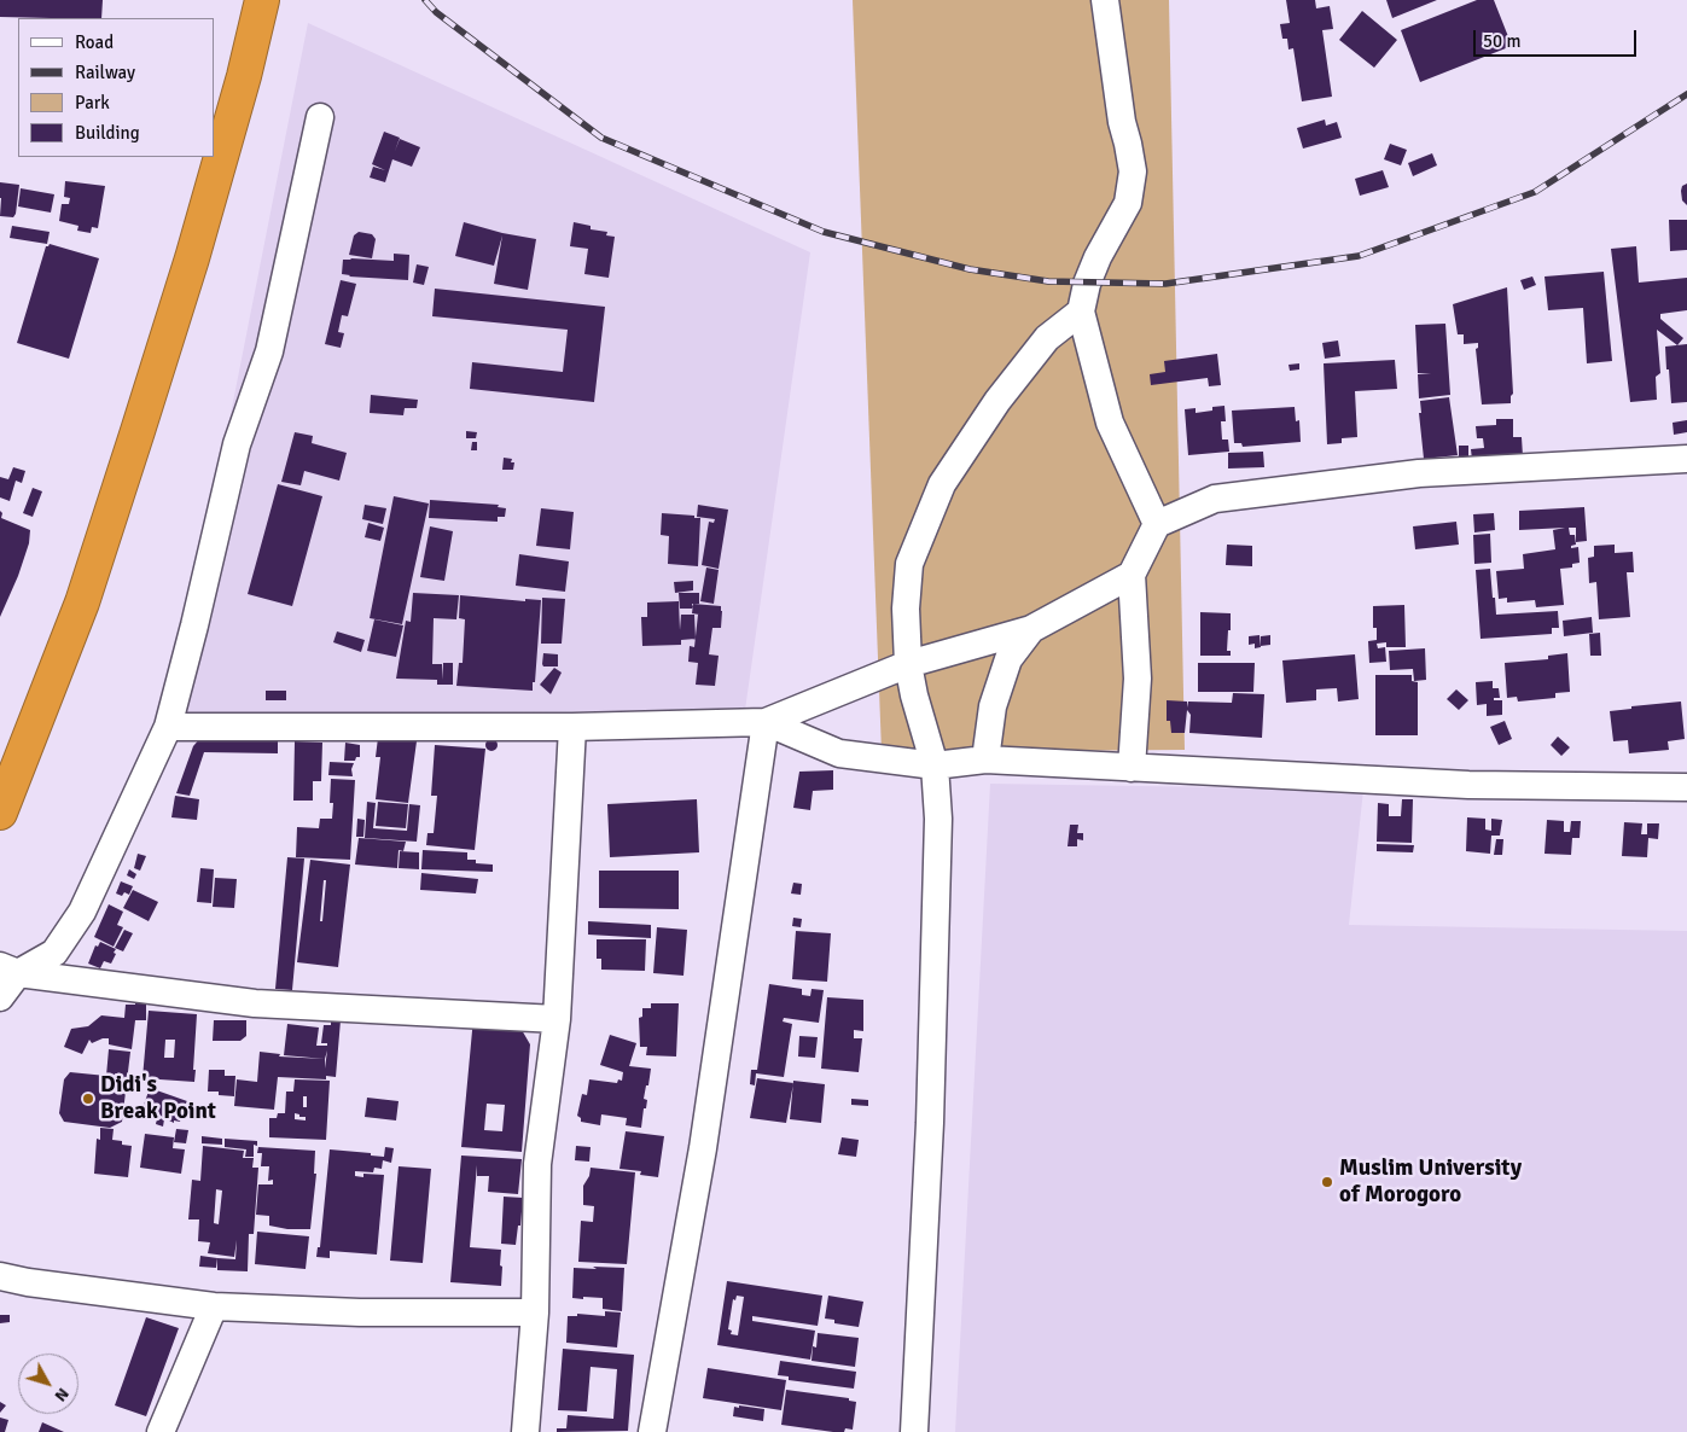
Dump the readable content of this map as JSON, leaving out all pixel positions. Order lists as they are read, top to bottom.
{
  "places": ["Didi's Break Point", "Muslim University of Morogoro"],
  "legend": [
    "Road",
    "Railway",
    "Park",
    "Building"
  ],
  "scale_bar": "50 m",
  "north": "bottom right"
}
